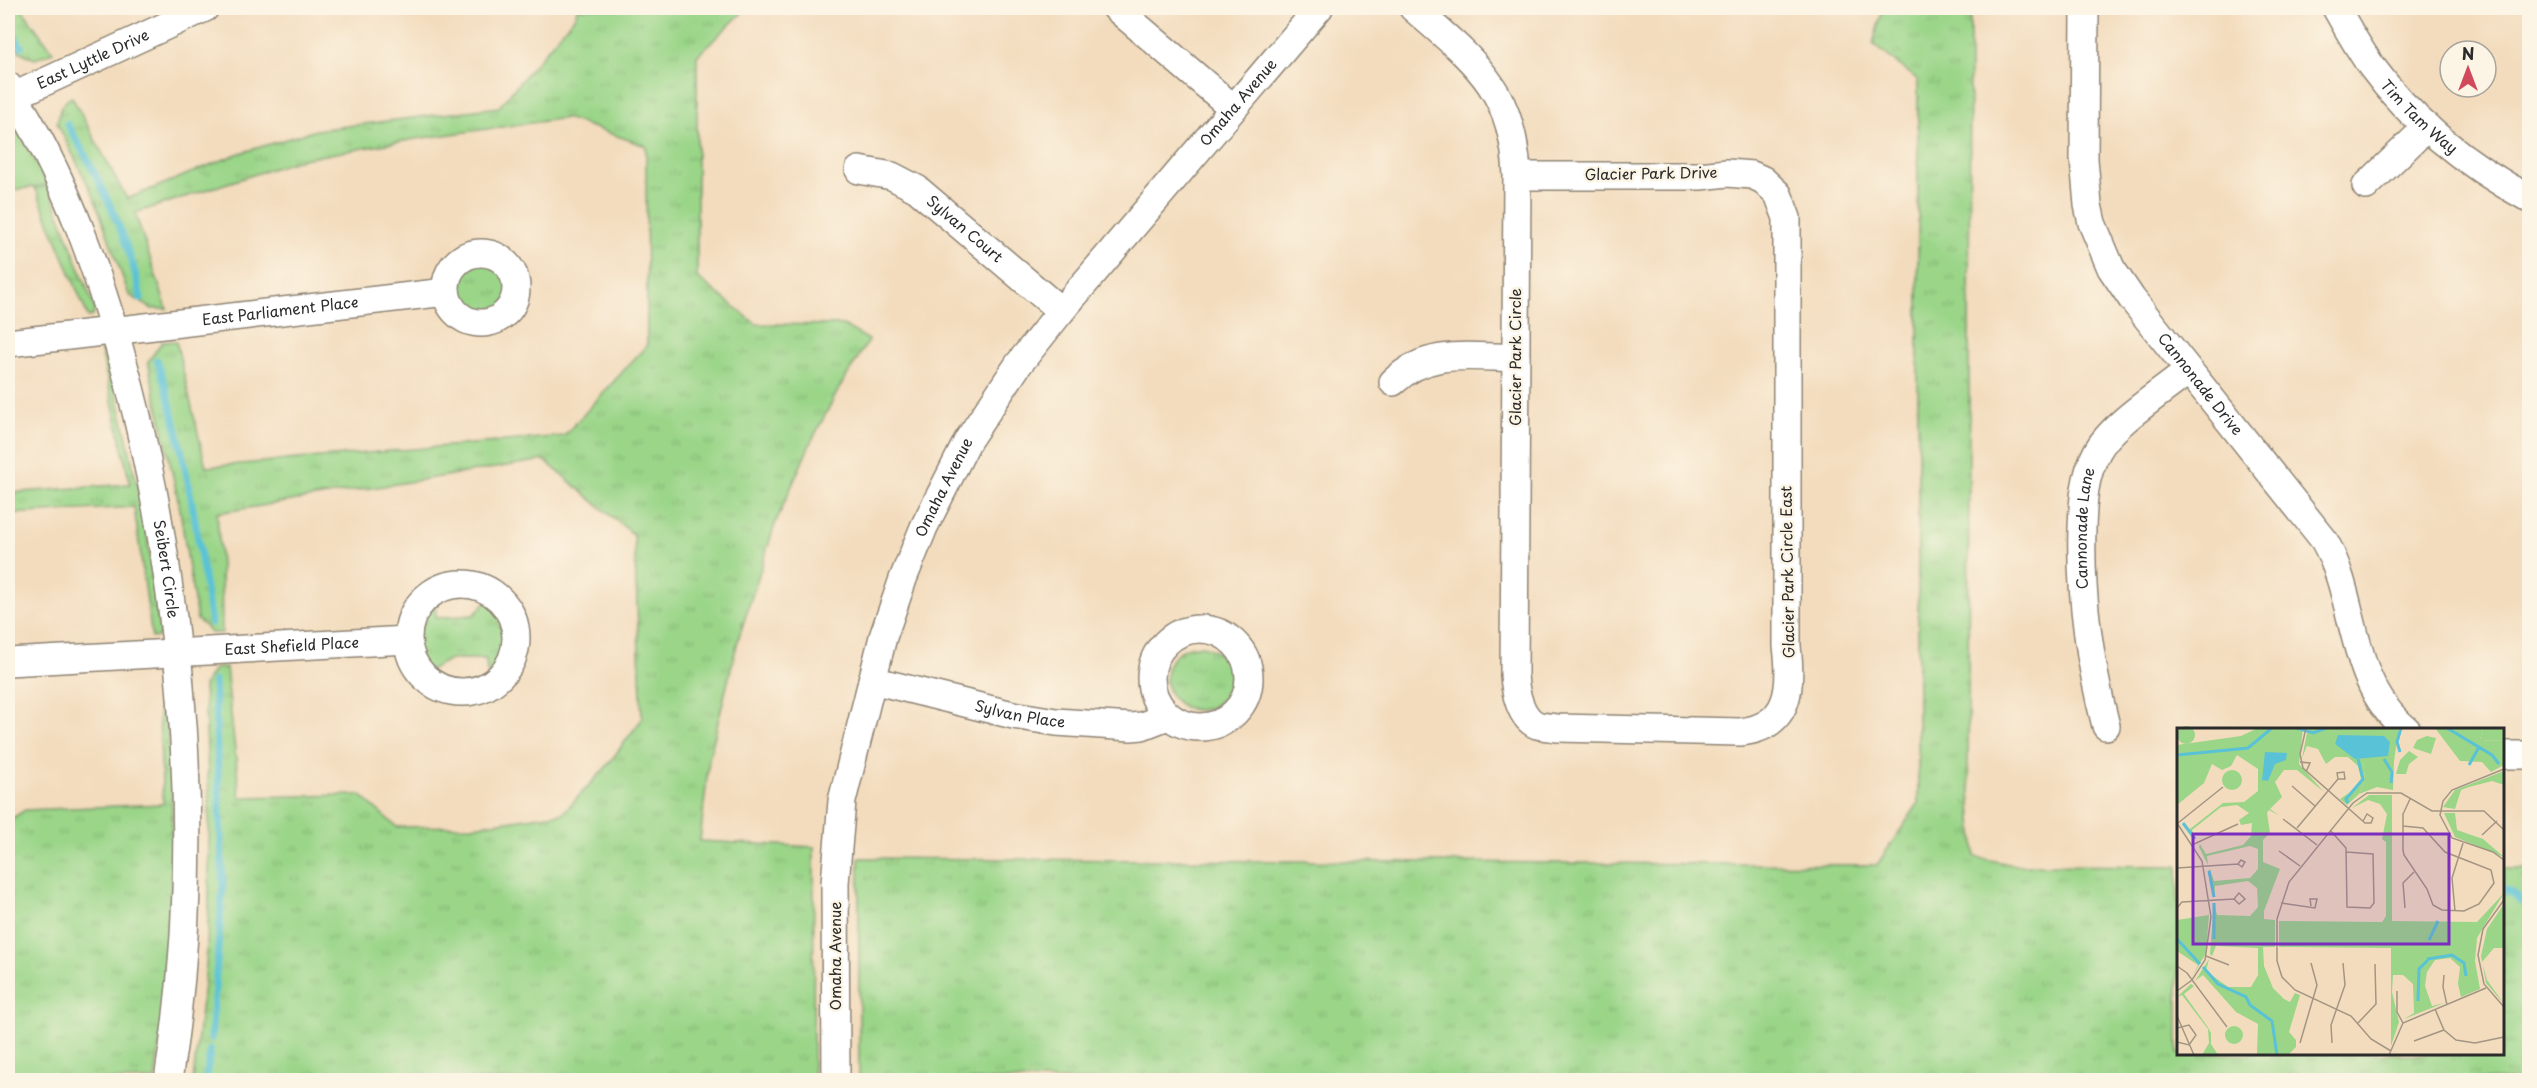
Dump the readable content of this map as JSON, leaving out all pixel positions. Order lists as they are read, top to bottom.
{
  "streets": {
    "street": [
      "East Lyttle Drive",
      "Omaha Avenue",
      "Tim Tam Way",
      "Glacier Park Drive",
      "Sylvan Court",
      "East Parliament Place",
      "Glacier Park Circle",
      "Cannonade Drive",
      "Cannonade Lane",
      "Seibert Circle",
      "Glacier Park Circle East",
      "East Shefield Place",
      "Sylvan Place"
    ]
  },
  "crossings": [
    ["East Lyttle Drive", "Seibert Circle"],
    ["Omaha Avenue", "Sylvan Court"],
    ["Omaha Avenue", "Sylvan Place"],
    ["Glacier Park Drive", "Glacier Park Circle"],
    ["Glacier Park Drive", "Glacier Park Circle East"],
    ["East Parliament Place", "Seibert Circle"],
    ["Glacier Park Circle", "Glacier Park Circle East"],
    ["Cannonade Drive", "Cannonade Lane"],
    ["Seibert Circle", "East Shefield Place"]
  ],
  "north": "top"
}
